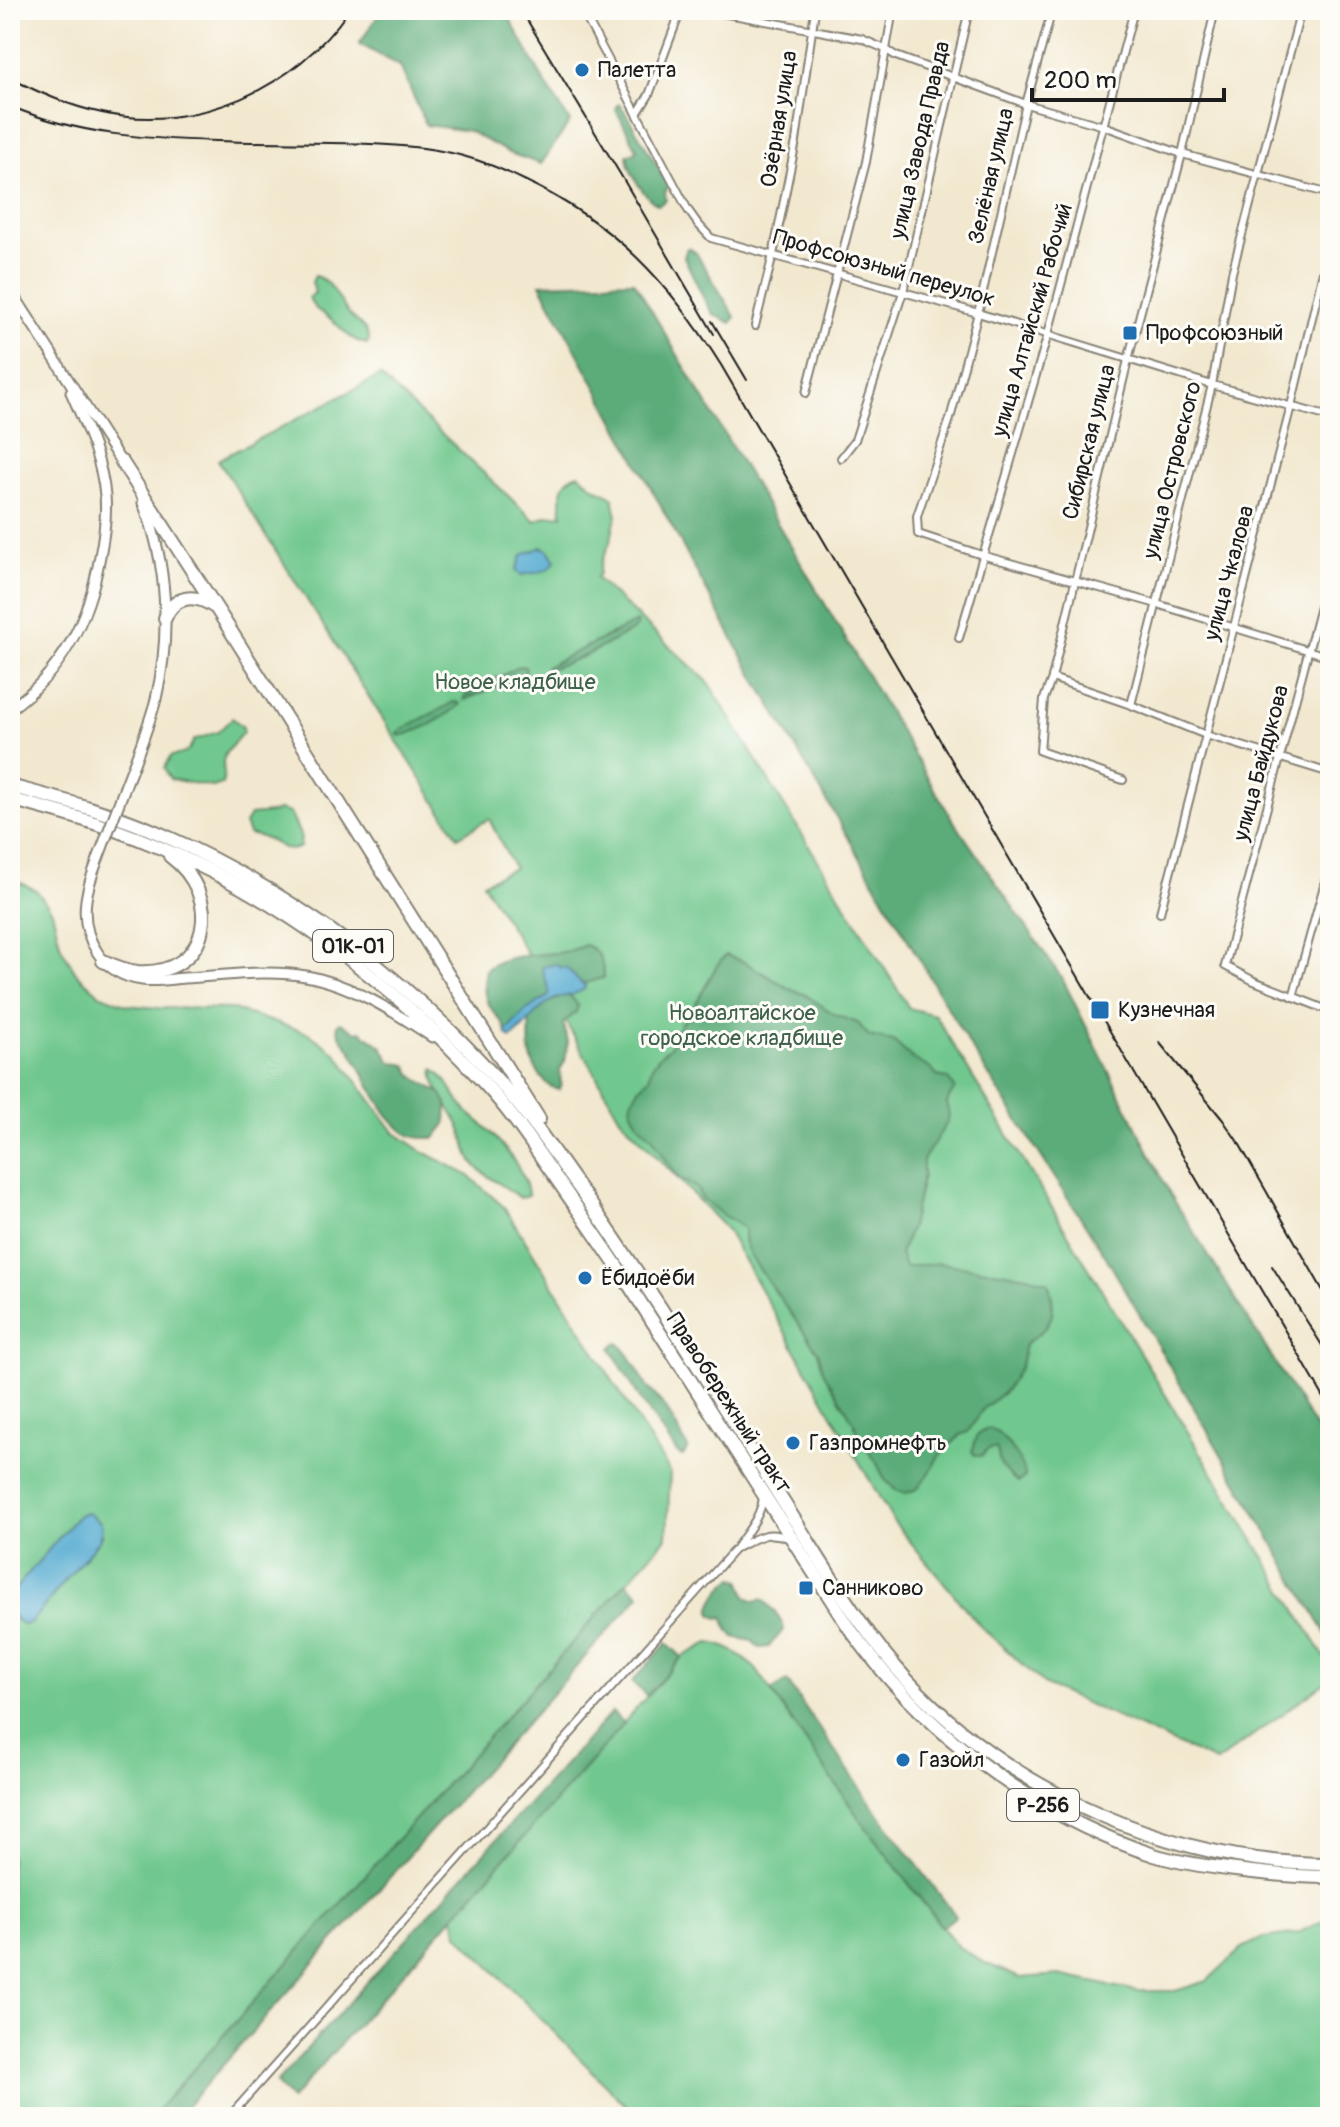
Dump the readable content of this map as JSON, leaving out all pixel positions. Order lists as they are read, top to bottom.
{
  "streets": {
    "highway": ["01К-01", "Правобережный тракт", "Р-256"],
    "street": [
      "Озёрная улица",
      "улица Завода Правда",
      "Зелёная улица",
      "Профсоюзный переулок",
      "улица Алтайский Рабочий",
      "Сибирская улица",
      "улица Островского",
      "улица Чкалова",
      "улица Байдукова"
    ]
  },
  "crossings": [
    ["Озёрная улица", "Профсоюзный переулок"],
    ["улица Завода Правда", "Профсоюзный переулок"],
    ["Зелёная улица", "Профсоюзный переулок"],
    ["Зелёная улица", "улица Алтайский Рабочий"],
    ["Профсоюзный переулок", "улица Алтайский Рабочий"],
    ["Профсоюзный переулок", "Сибирская улица"],
    ["Профсоюзный переулок", "улица Островского"],
    ["Профсоюзный переулок", "улица Чкалова"]
  ],
  "parks": ["Новое кладбище", "Новоалтайское городское кладбище"],
  "places": {
    "other": [
      "Палетта",
      "Ёбидоёби",
      "Газпромнефть",
      "Газойл"
    ],
    "transit": ["Профсоюзный", "Кузнечная", "Санниково"]
  },
  "scale_bar": "200 m"
}
